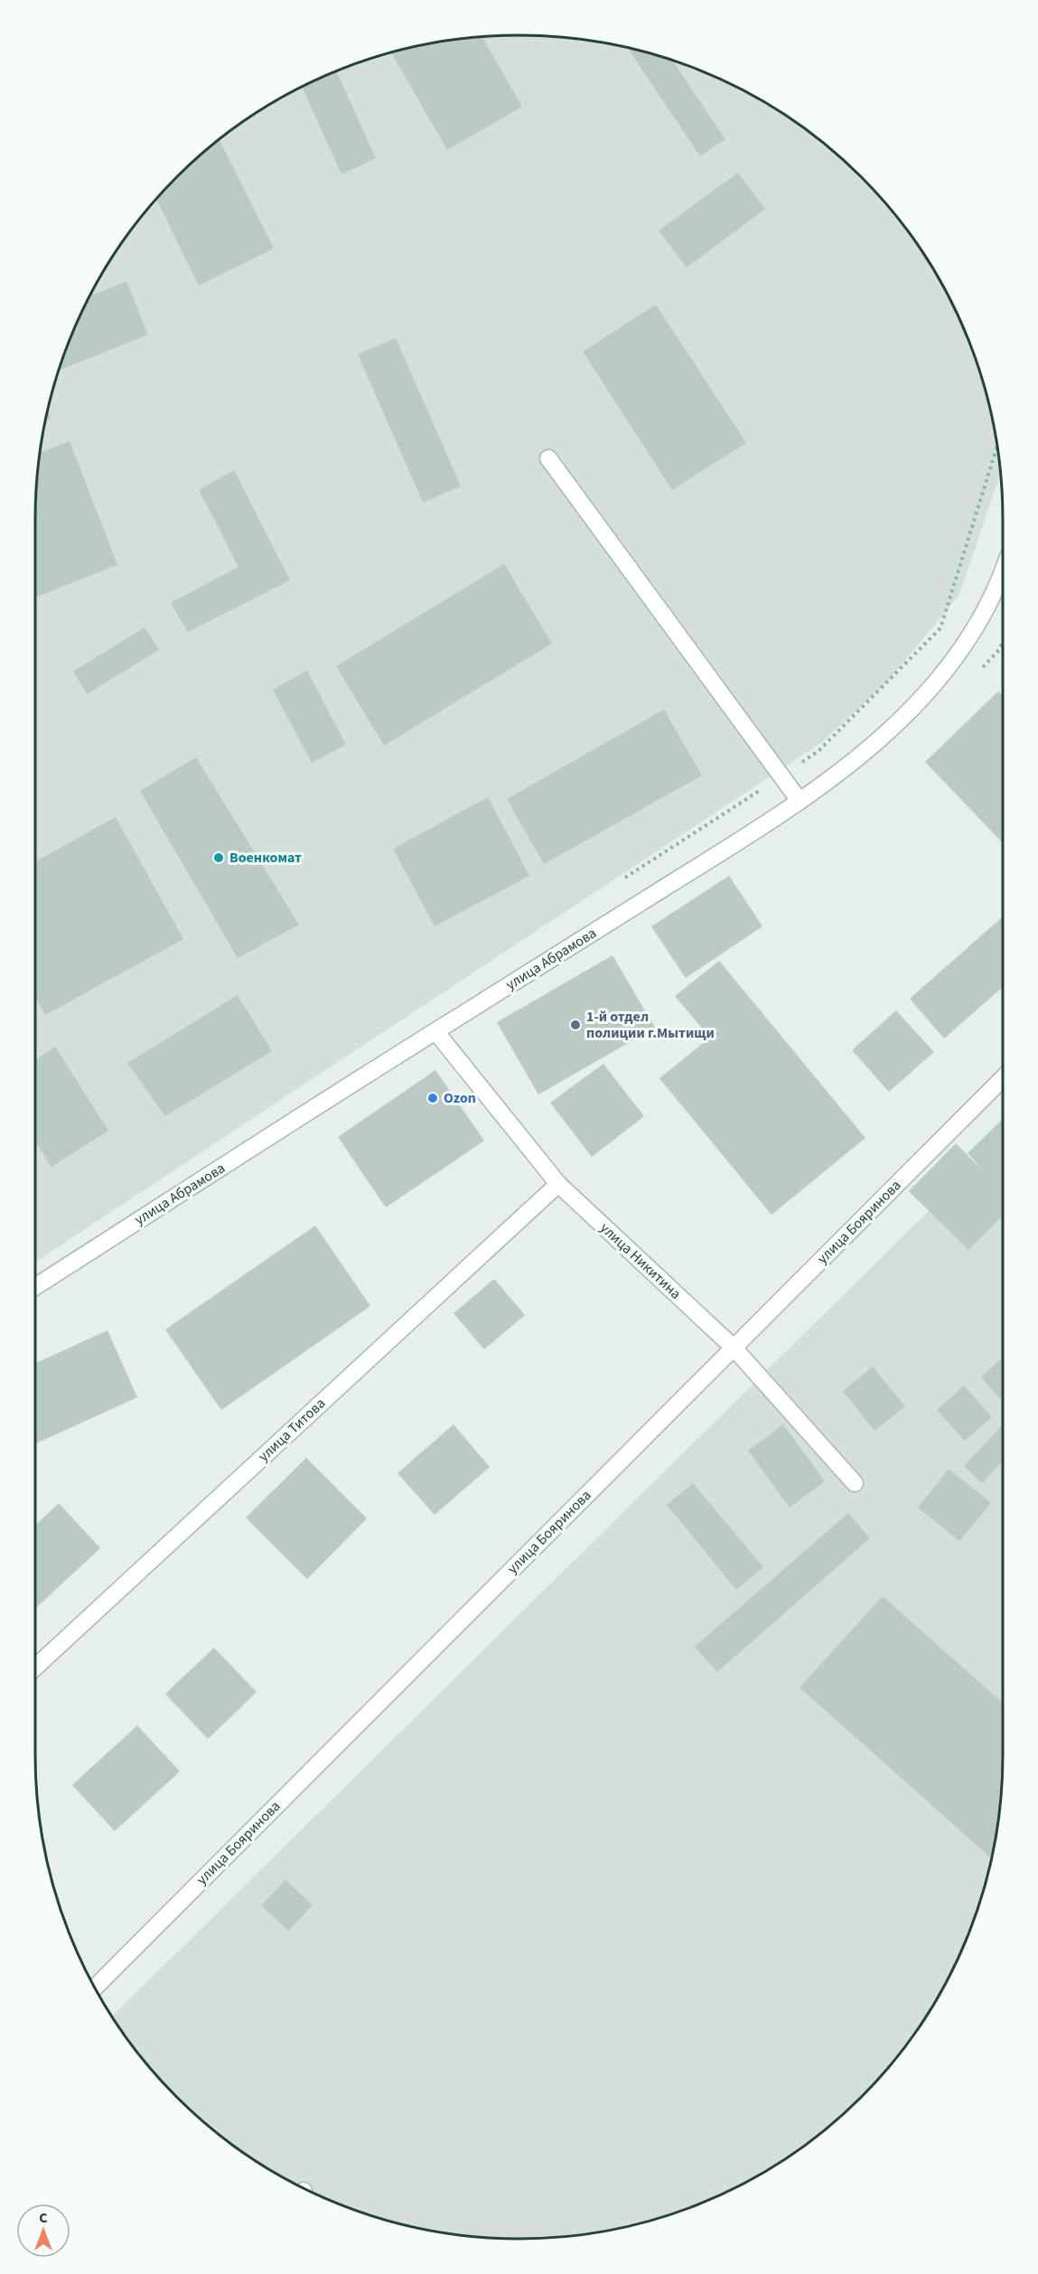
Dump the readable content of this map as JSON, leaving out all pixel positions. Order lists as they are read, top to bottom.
{
  "streets": {
    "street": [
      "улица Абрамова",
      "улица Бояринова",
      "улица Никитина",
      "улица Титова"
    ]
  },
  "crossings": [
    ["улица Абрамова", "улица Никитина"],
    ["улица Бояринова", "улица Никитина"],
    ["улица Никитина", "улица Титова"]
  ],
  "places": ["Военкомат", "1-й отдел полиции г.Мытищи", "Ozon"],
  "north": "top"
}
